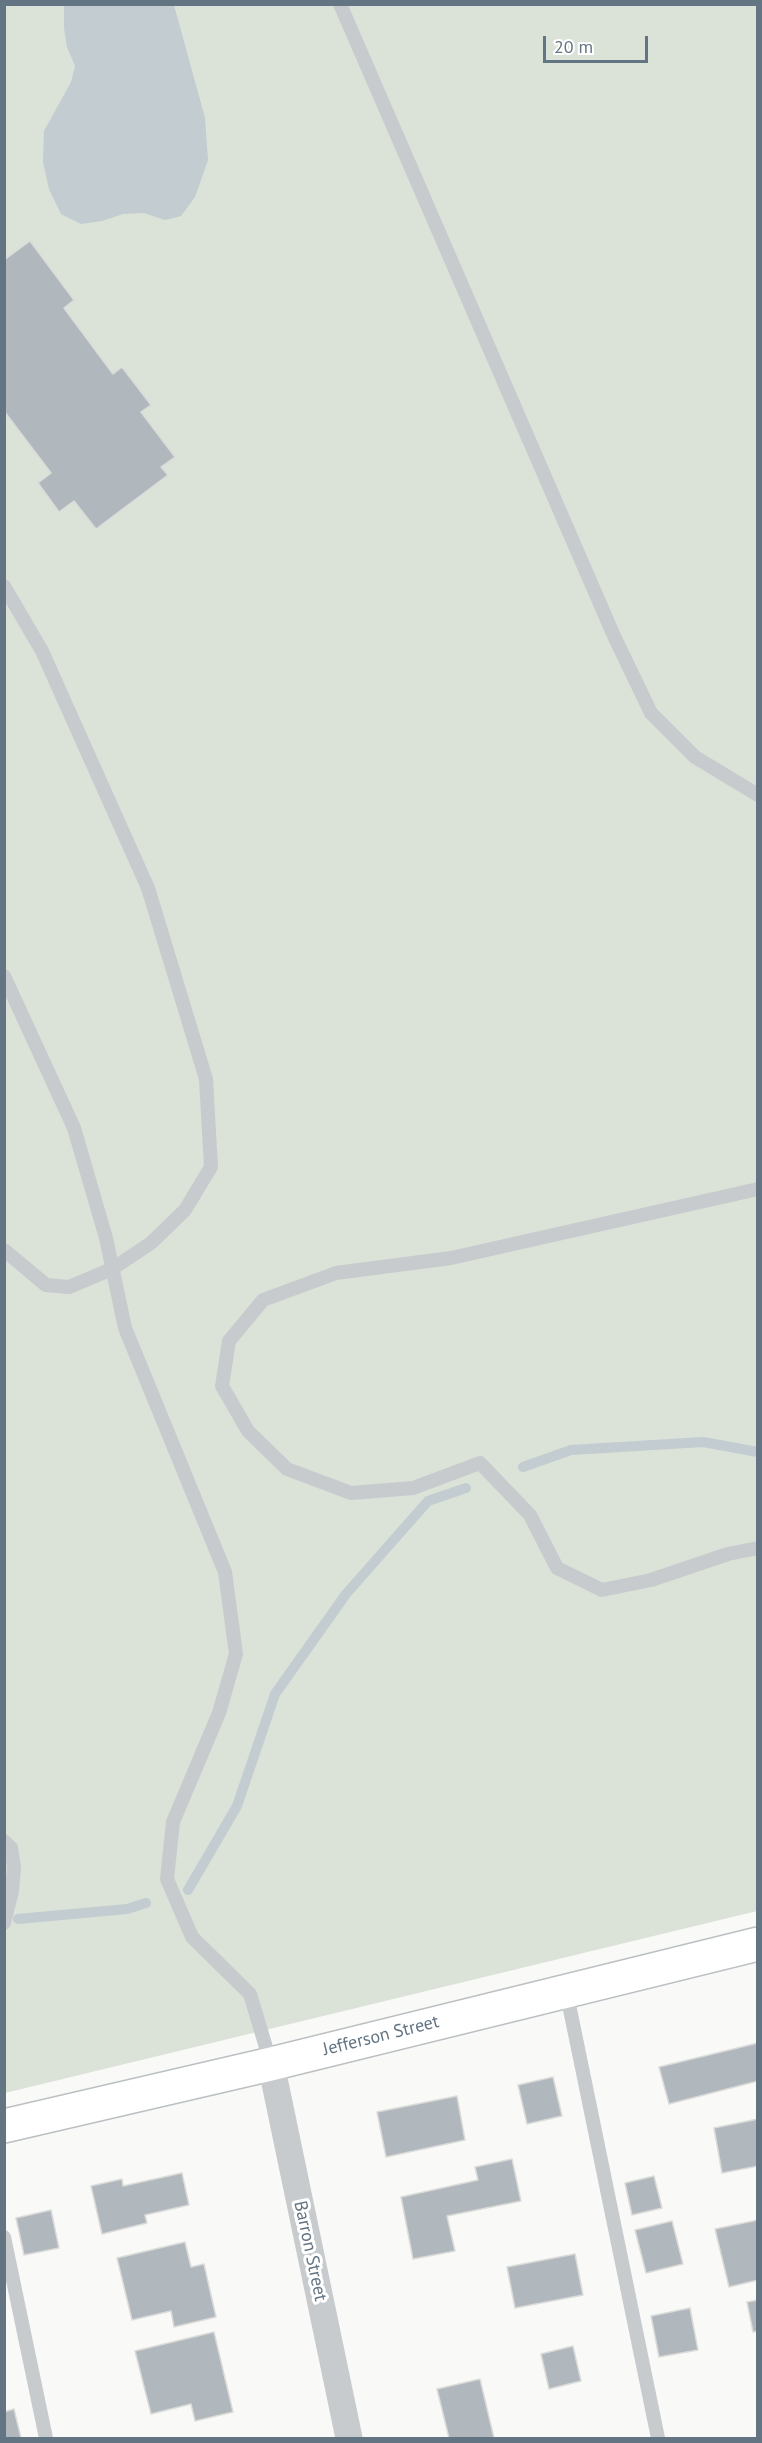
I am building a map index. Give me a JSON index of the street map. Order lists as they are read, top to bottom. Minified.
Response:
{"streets":{"street":["Jefferson Street","Barron Street"]},"crossings":[["Jefferson Street","Barron Street"]],"scale_bar":"20 m"}
